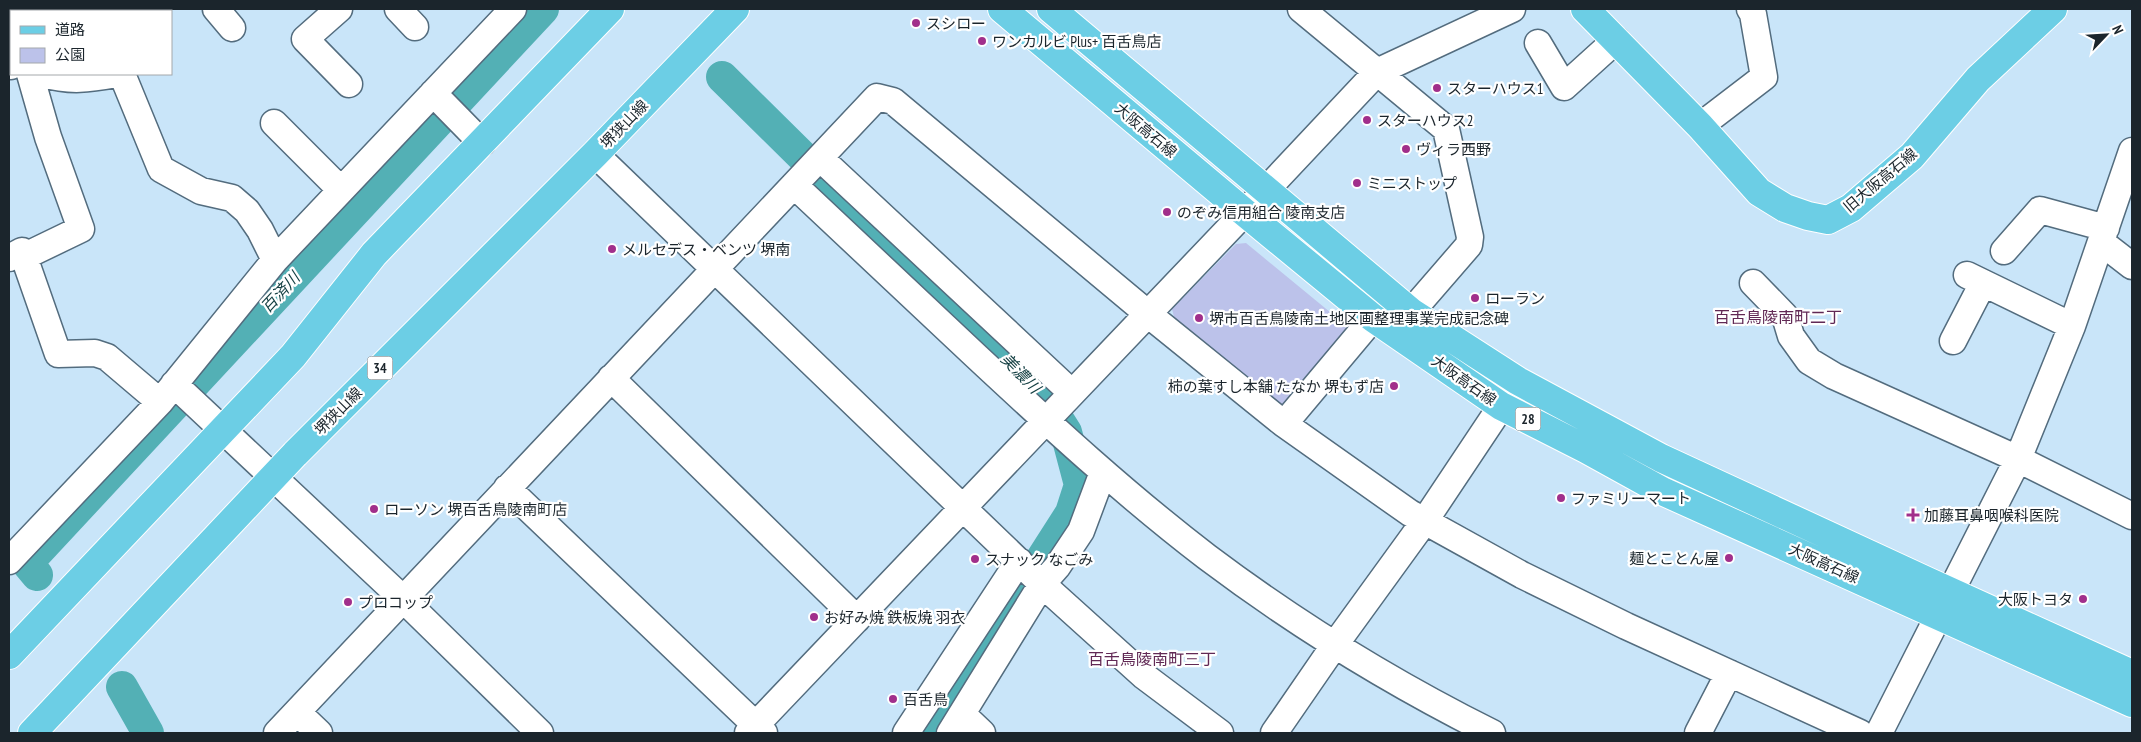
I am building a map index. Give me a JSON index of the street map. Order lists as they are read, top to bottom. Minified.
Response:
{"streets":{"main road":["堺狭山線","大阪高石線","旧大阪高石線","34","28"]},"districts":["百舌鳥陵南町二丁","百舌鳥陵南町三丁"],"water":["百済川","美濃川"],"places":{"other":["スシロー","ワンカルビ Plus+ 百舌鳥店","スターハウス1","スターハウス2","ヴィラ西野","ミニストップ","のぞみ信用組合 陵南支店","メルセデス・ベンツ 堺南","ローラン","堺市百舌鳥陵南土地区画整理事業完成記念碑","柿の葉すし本舗 たなか 堺もず店","ファミリーマート","ローソン 堺百舌鳥陵南町店","麺とことん屋","スナック なごみ","大阪トヨタ","プロコップ","お好み焼 鉄板焼 羽衣","百舌鳥"],"health":["加藤耳鼻咽喉科医院"]},"legend":["道路","公園"],"north":"top right"}
